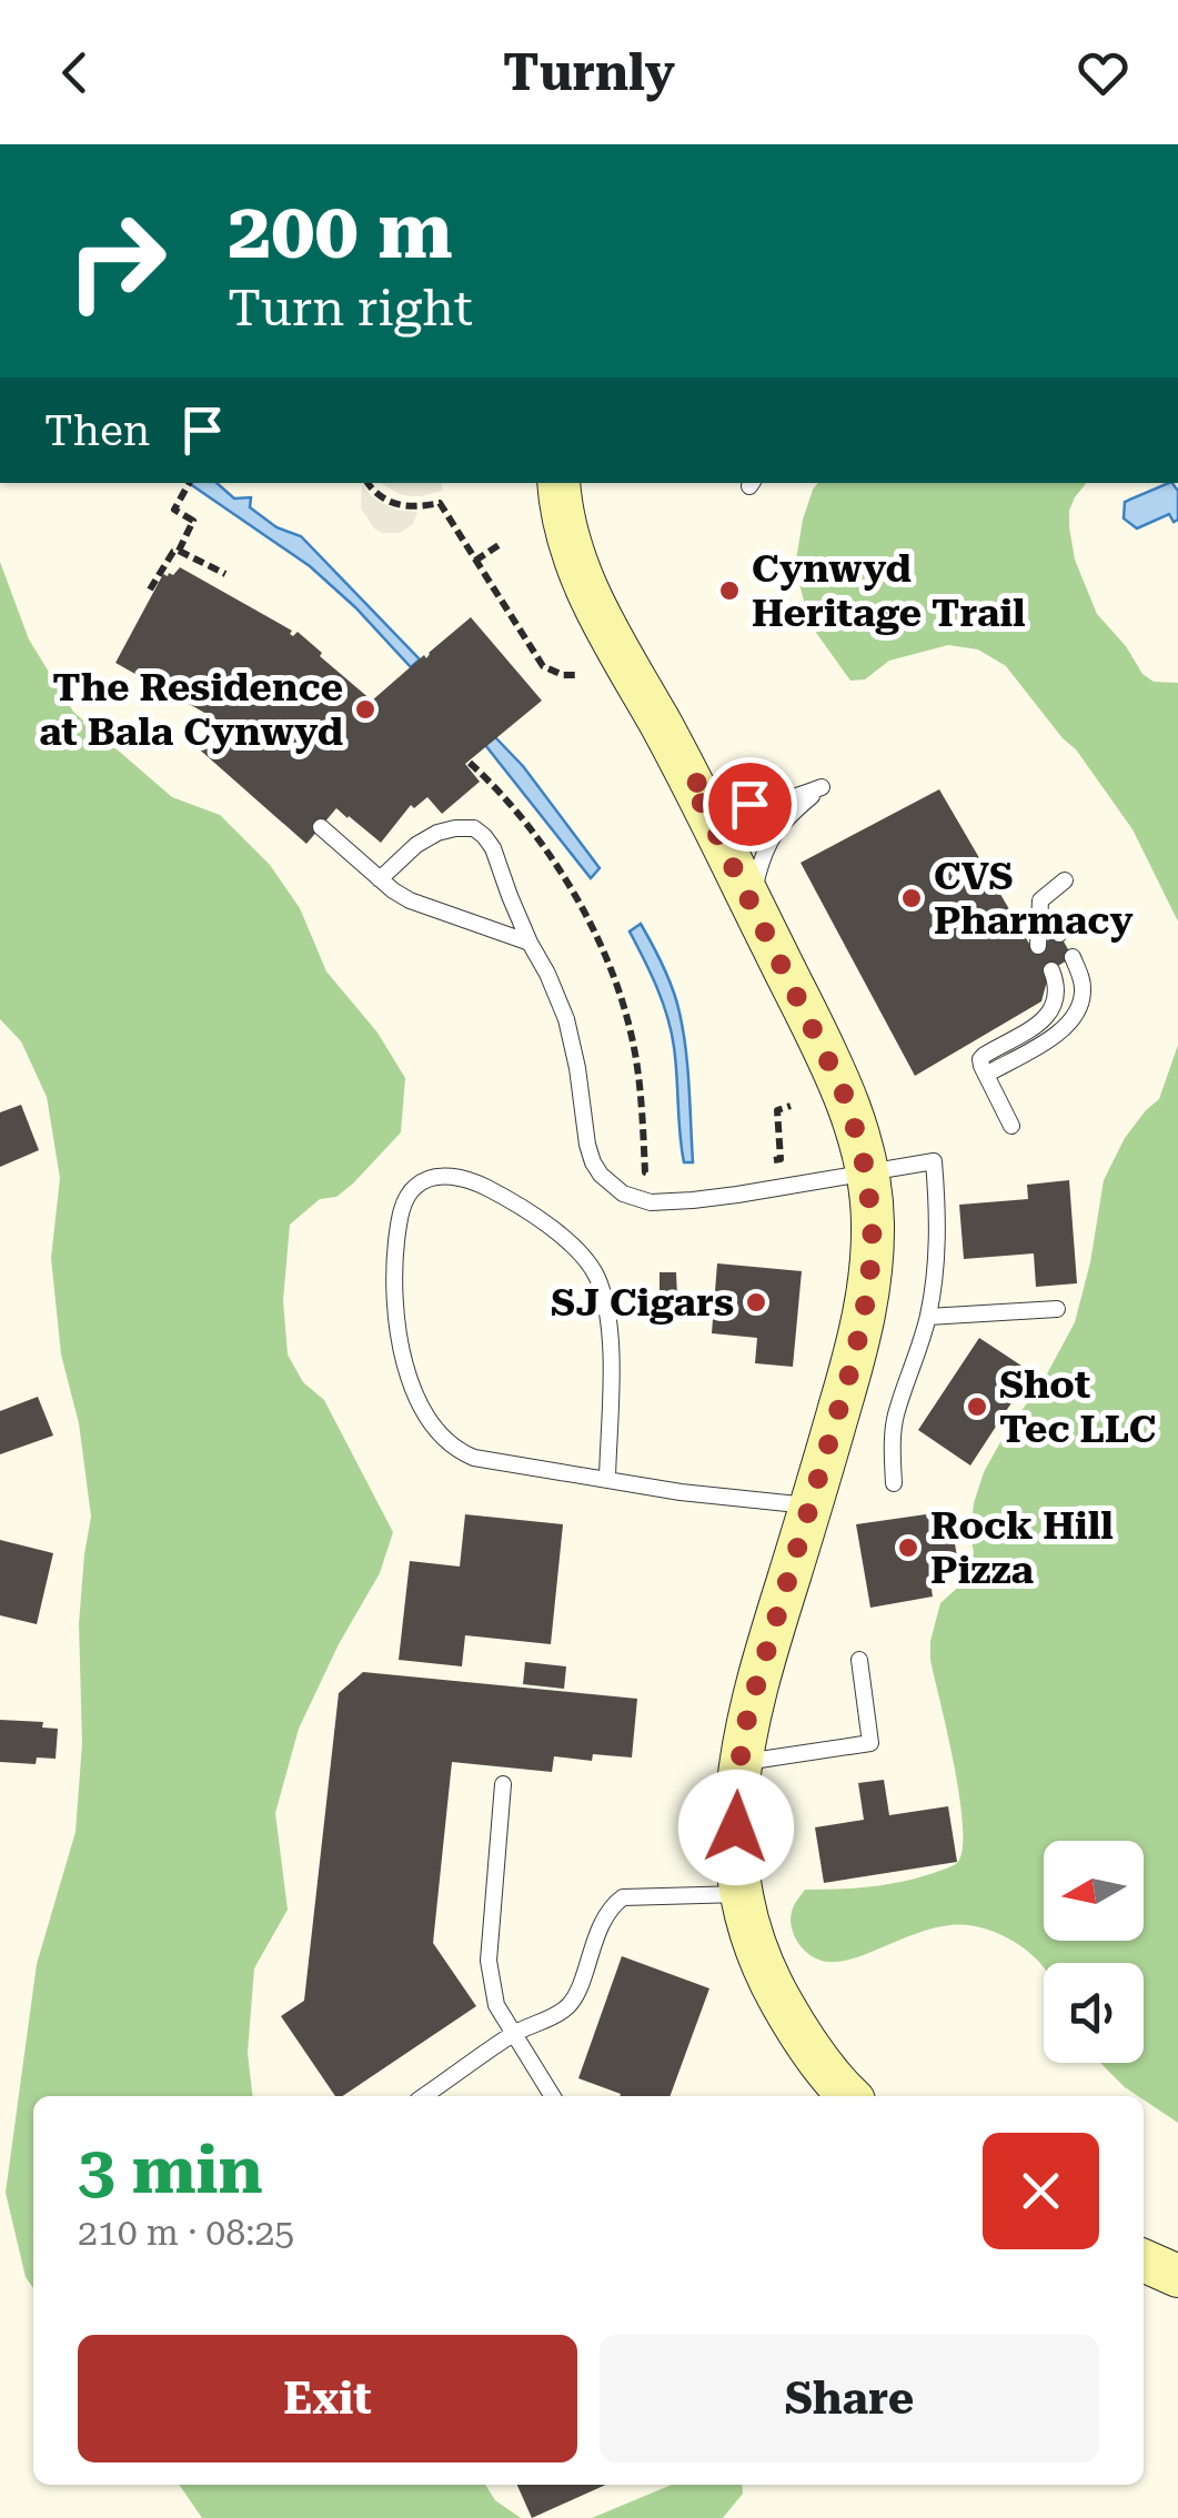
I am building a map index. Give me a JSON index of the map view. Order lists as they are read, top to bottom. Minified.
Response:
{"places":["Cynwyd Heritage Trail","The Residence at Bala Cynwyd","CVS Pharmacy","SJ Cigars","Shot Tec LLC","Rock Hill Pizza"],"north":"left","page":{"header":"Turnly","turn":["200 m","Turn right"],"then":"Then","heading":["3 min","210 m · 08:25"],"buttons":["Exit","Share"]}}
